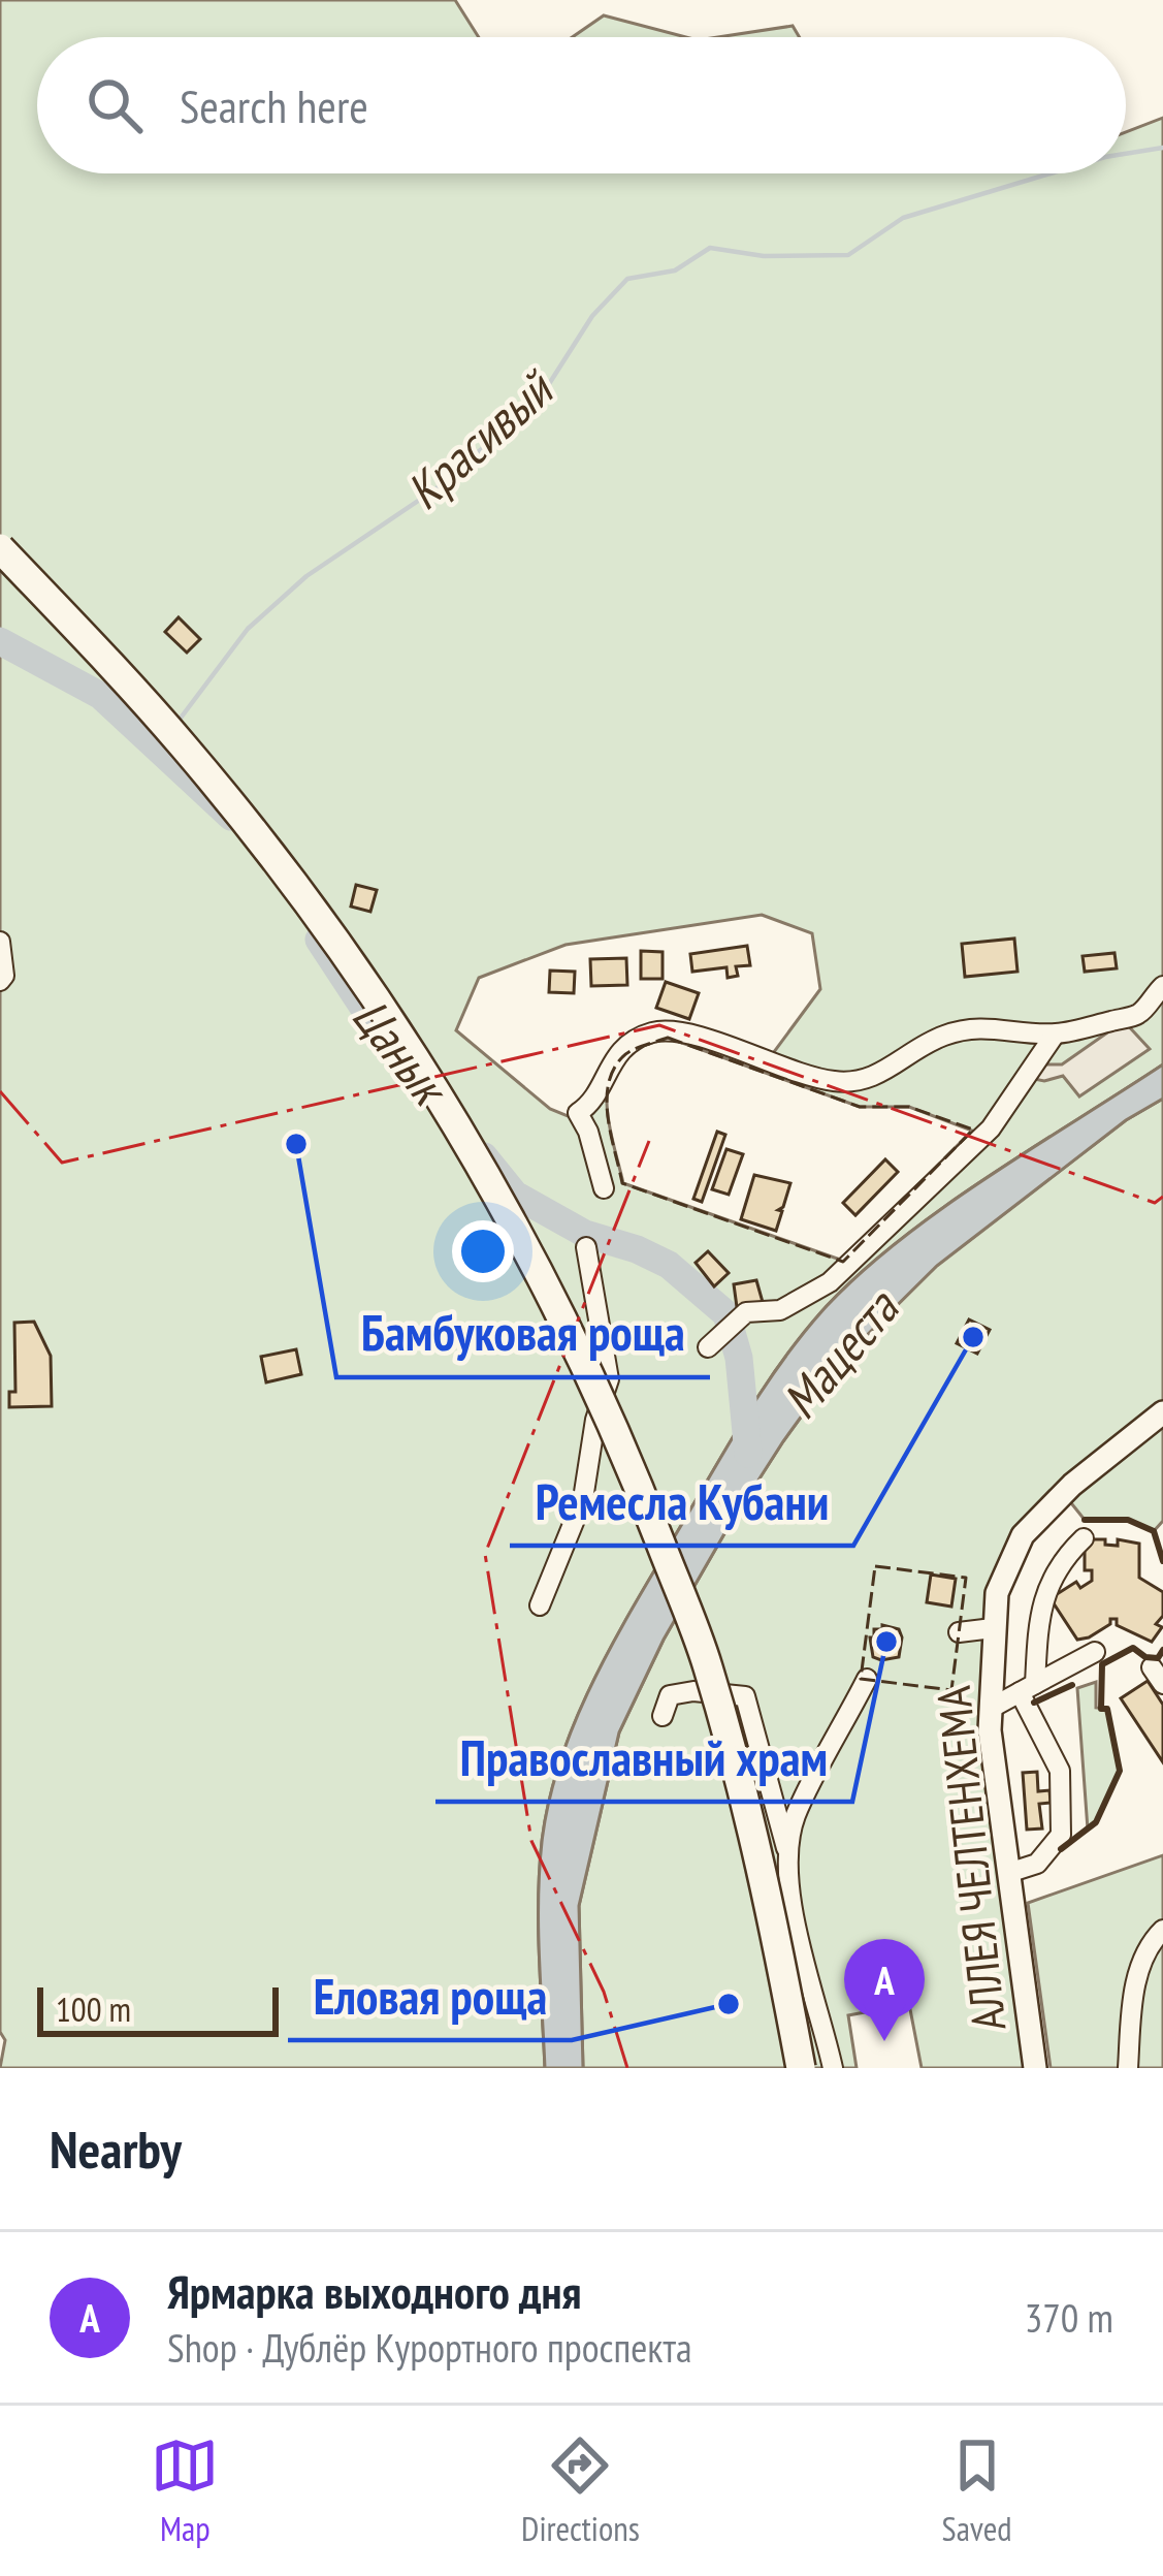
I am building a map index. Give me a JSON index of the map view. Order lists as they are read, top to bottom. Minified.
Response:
{"streets":{"main road":["АЛЛЕЯ ЧЕЛТЕНХЕМА"]},"water":["Красивый","Цанык","Мацеста"],"places":["Бамбуковая роща","Ремесла Кубани","Православный храм","Еловая роща"],"scale_bar":"100 m","page":{"search":"Search here","pins":"A","scale":"100 m","heading":"Nearby","list":[{"mark":"A","name":"Ярмарка выходного дня","note":"Shop · Дублёр Курортного проспекта","value":"370 m"}],"nav":["Map","Directions","Saved"]}}
